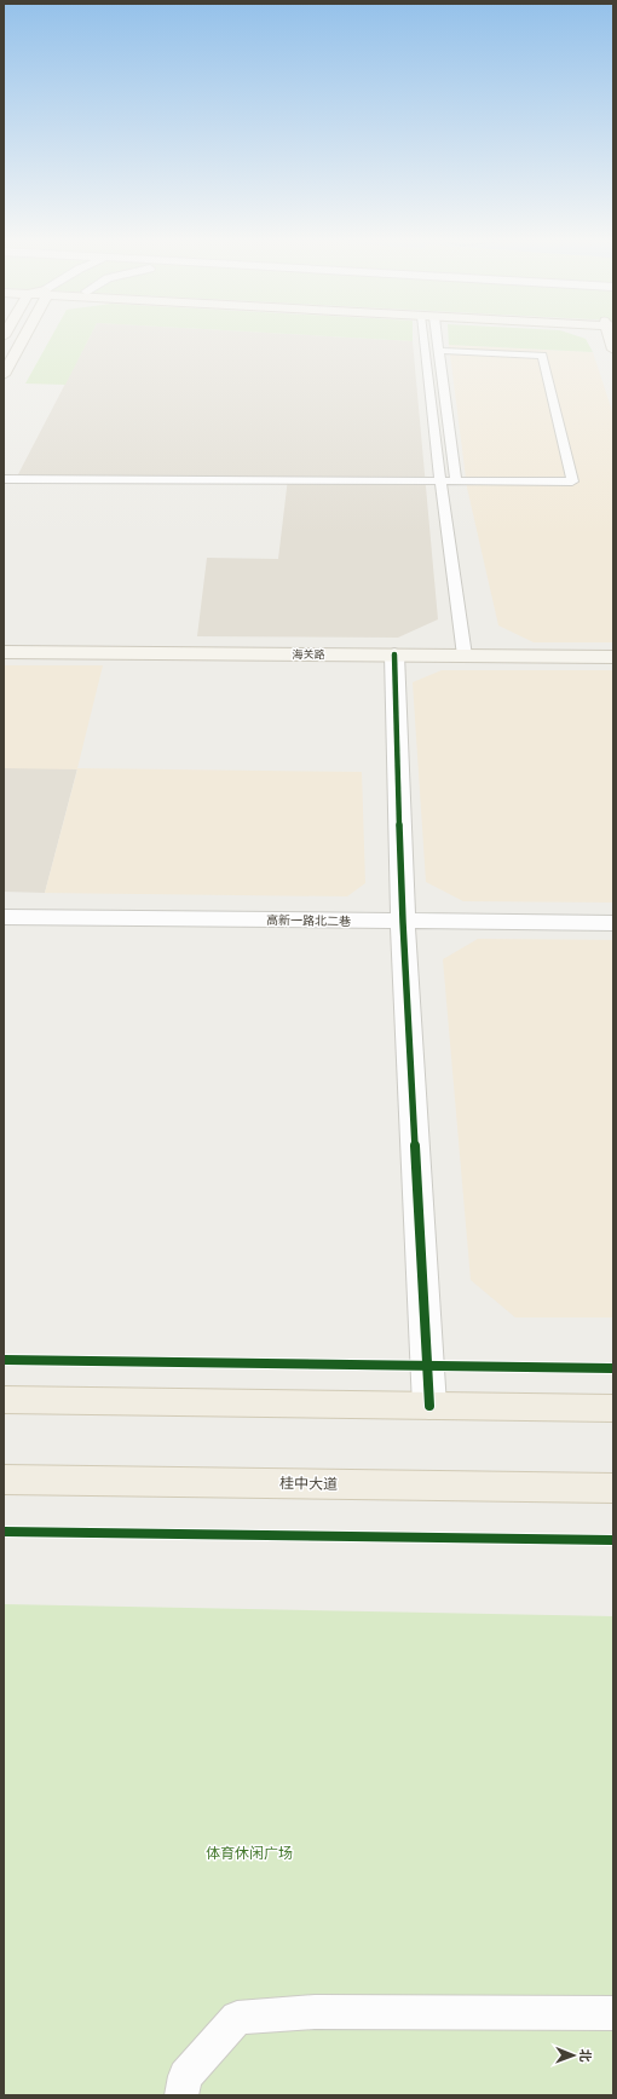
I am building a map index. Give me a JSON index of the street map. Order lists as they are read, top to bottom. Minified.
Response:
{"streets":{"main road":["海关路","桂中大道"],"street":["高新一路北二巷"]},"parks":["体育休闲广场"],"north":"right"}
